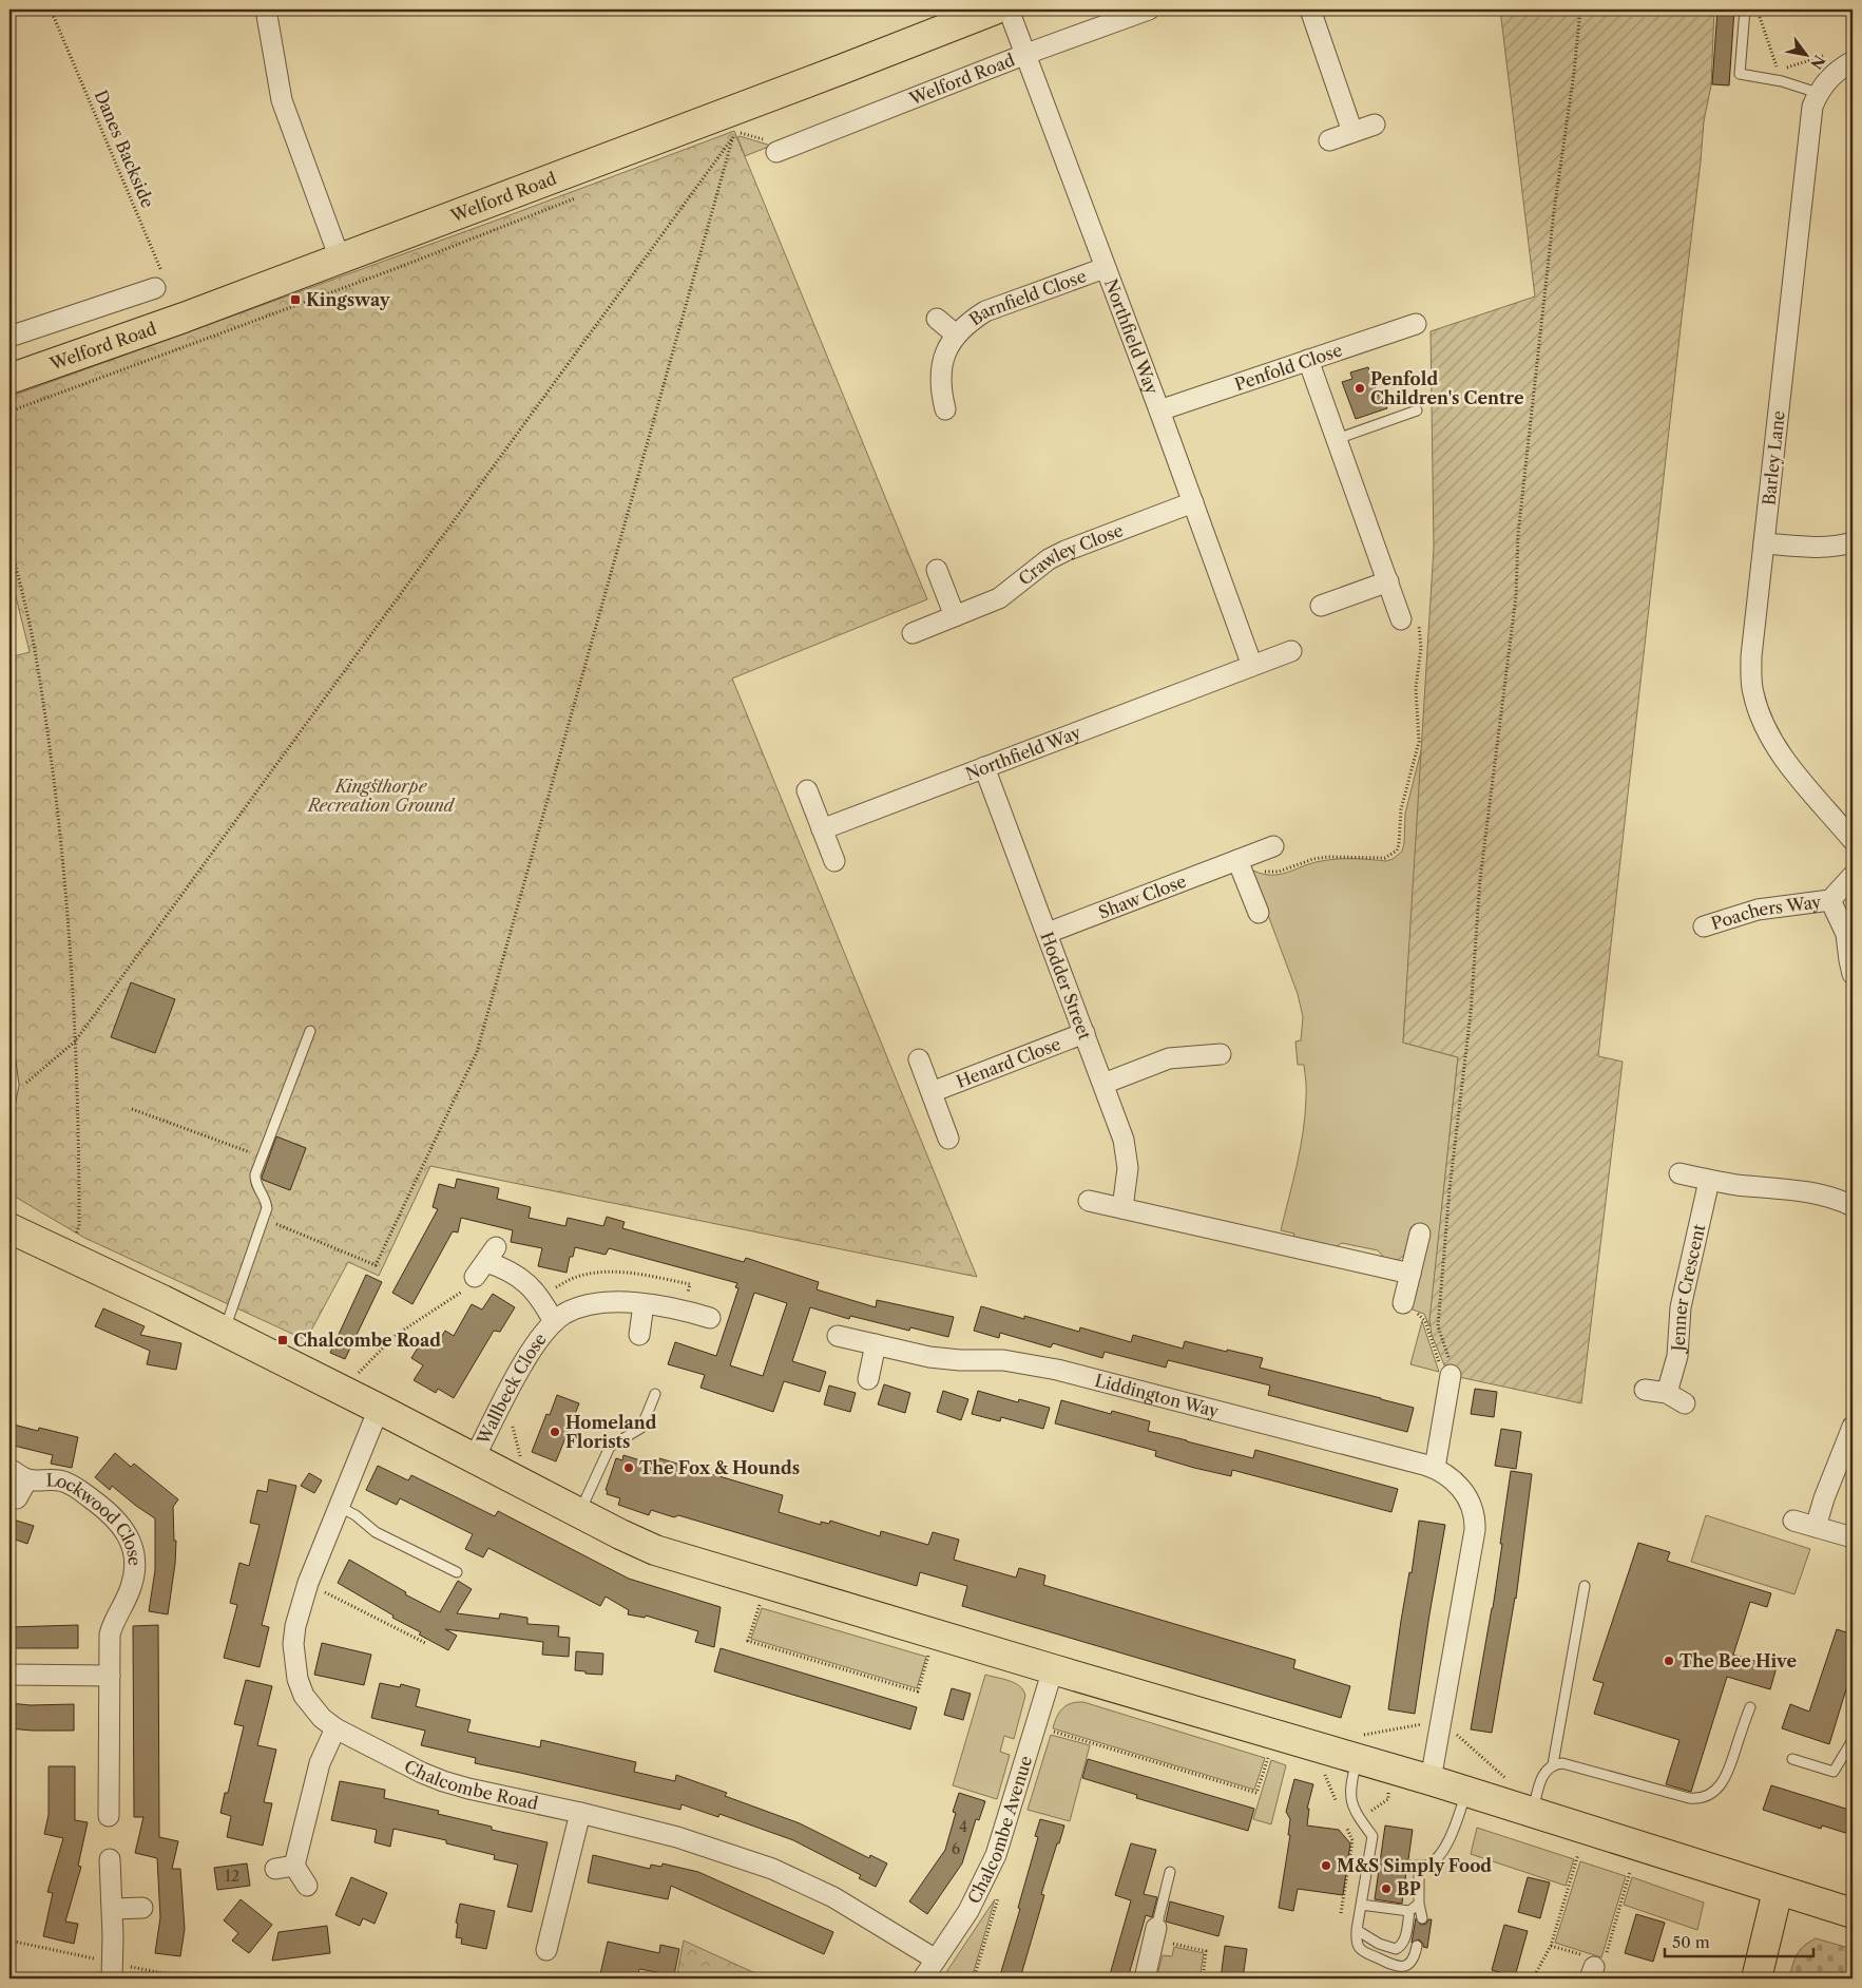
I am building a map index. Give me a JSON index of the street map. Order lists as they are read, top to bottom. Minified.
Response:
{"streets":{"main road":["Welford Road"],"street":["Barnfield Close","Northfield Way","Penfold Close","Barley Lane","Crawley Close","Shaw Close","Poachers Way","Hodder Street","Henard Close","Jenner Crescent","Wallbeck Close","Liddington Way","Lockwood Close","Chalcombe Road","Chalcombe Avenue"],"path":["Danes Backside"]},"crossings":[["Welford Road","Northfield Way"],["Barnfield Close","Northfield Way"],["Northfield Way","Penfold Close"],["Northfield Way","Crawley Close"],["Northfield Way","Hodder Street"],["Shaw Close","Hodder Street"],["Hodder Street","Henard Close"],["Chalcombe Road","Chalcombe Avenue"]],"parks":["Kingsthorpe Recreation Ground"],"places":{"transit":["Kingsway","Chalcombe Road"],"other":["Penfold Children's Centre","Homeland Florists","The Fox & Hounds","The Bee Hive","M&S Simply Food","BP"]},"house_numbers":["4","6","12"],"scale_bar":"50 m","north":"bottom right"}
